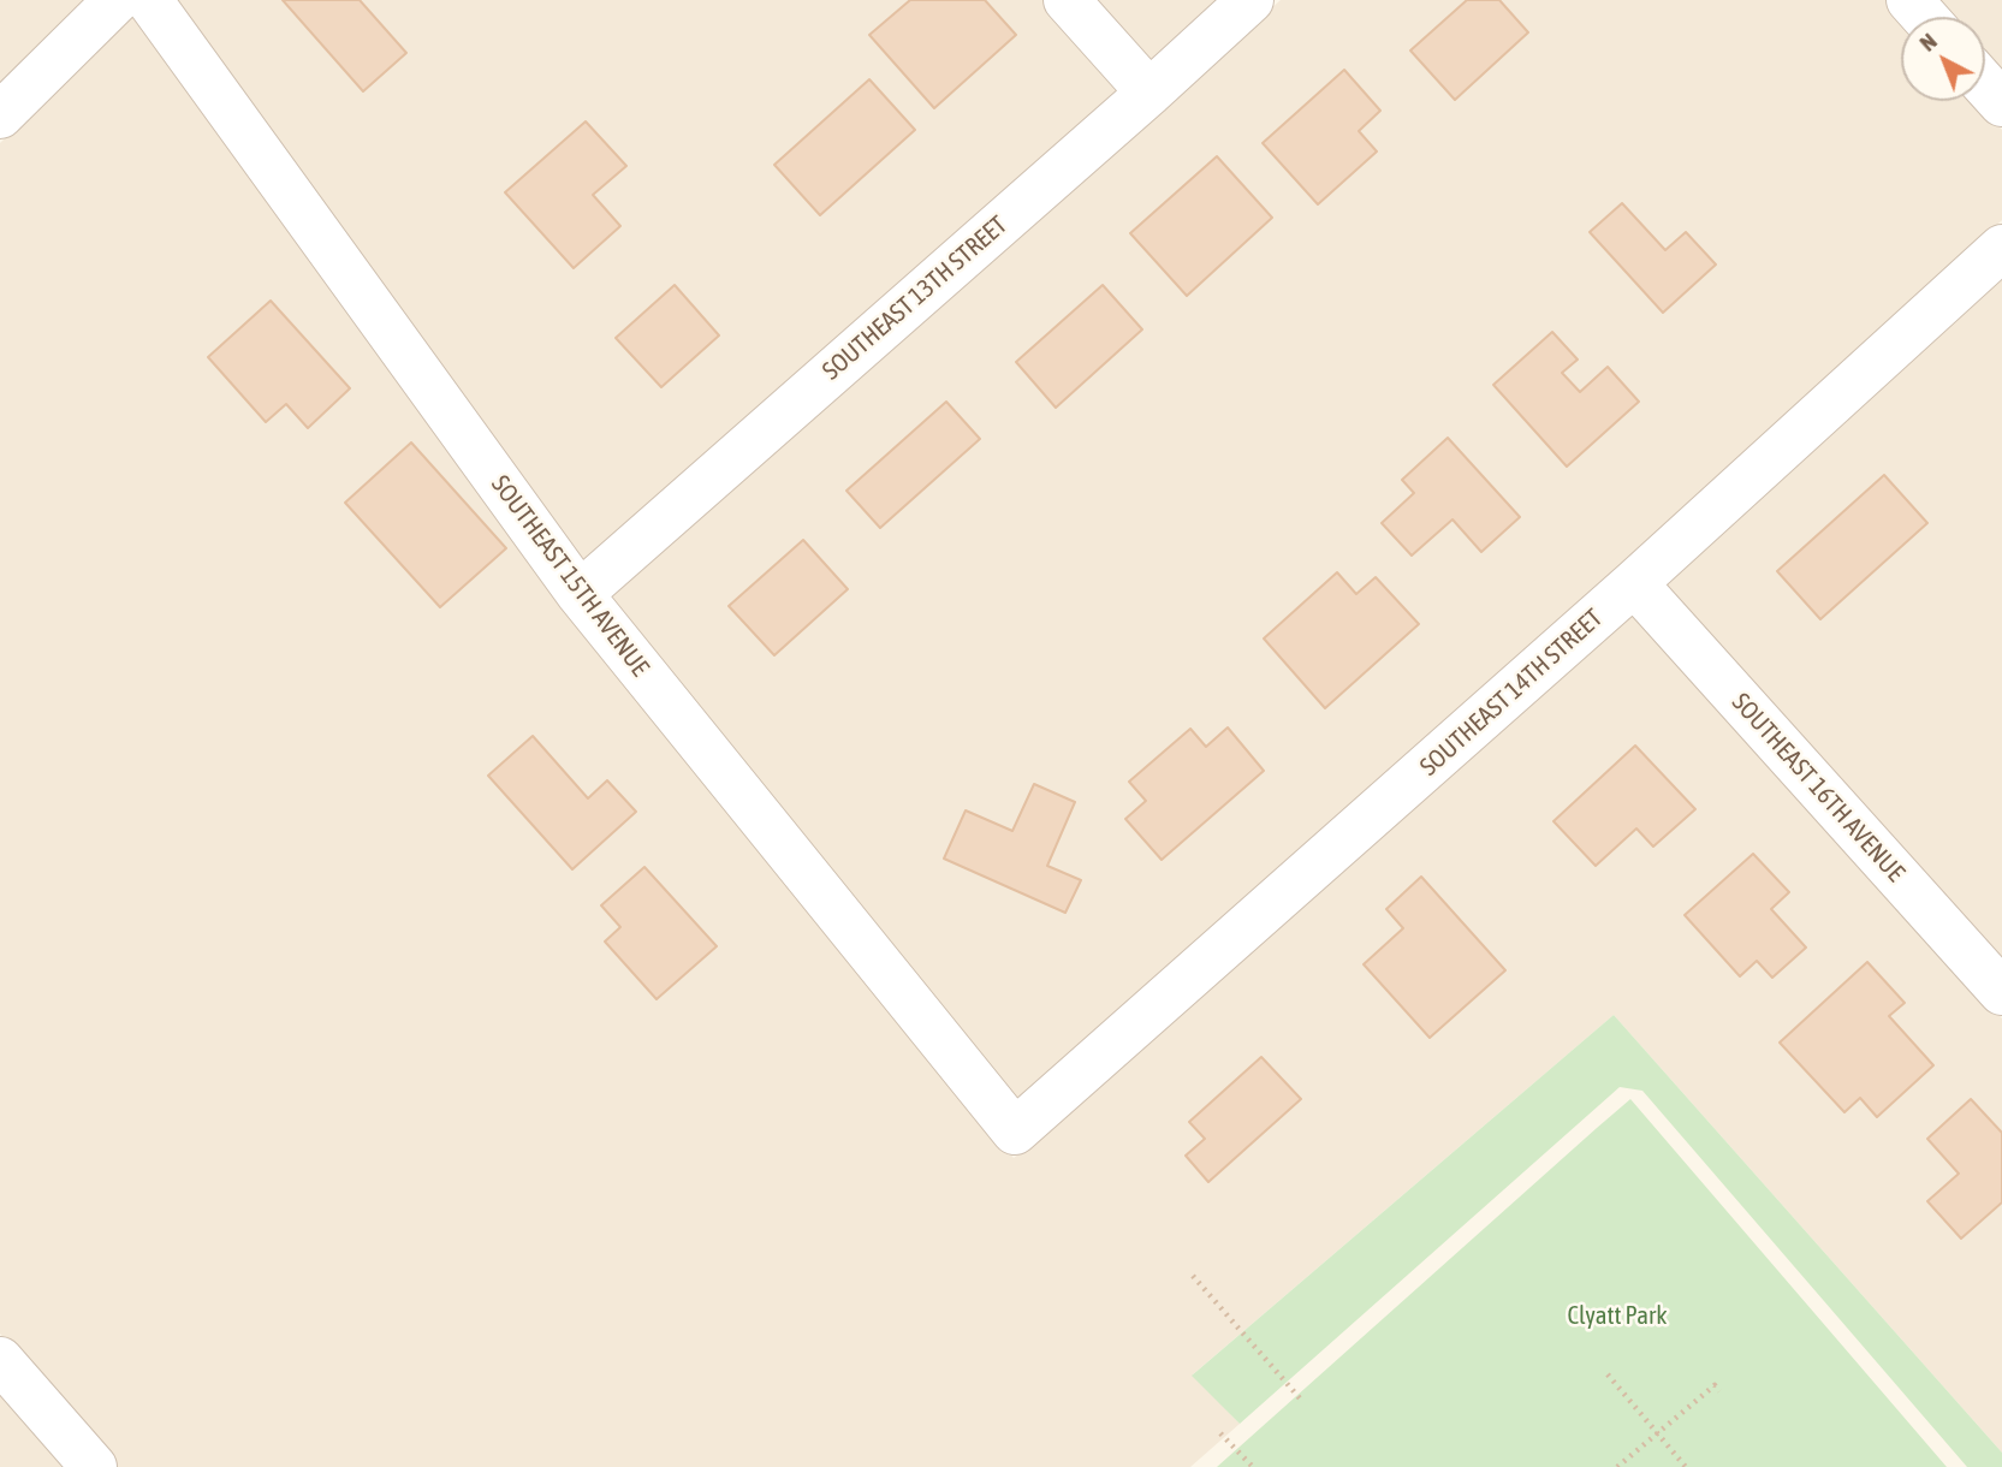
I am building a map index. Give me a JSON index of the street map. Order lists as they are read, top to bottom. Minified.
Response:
{"streets":{"street":["SOUTHEAST 13TH STREET","SOUTHEAST 15TH AVENUE","SOUTHEAST 14TH STREET","SOUTHEAST 16TH AVENUE"]},"crossings":[["SOUTHEAST 13TH STREET","SOUTHEAST 15TH AVENUE"],["SOUTHEAST 15TH AVENUE","SOUTHEAST 14TH STREET"],["SOUTHEAST 14TH STREET","SOUTHEAST 16TH AVENUE"]],"parks":["Clyatt Park"],"north":"top left"}
